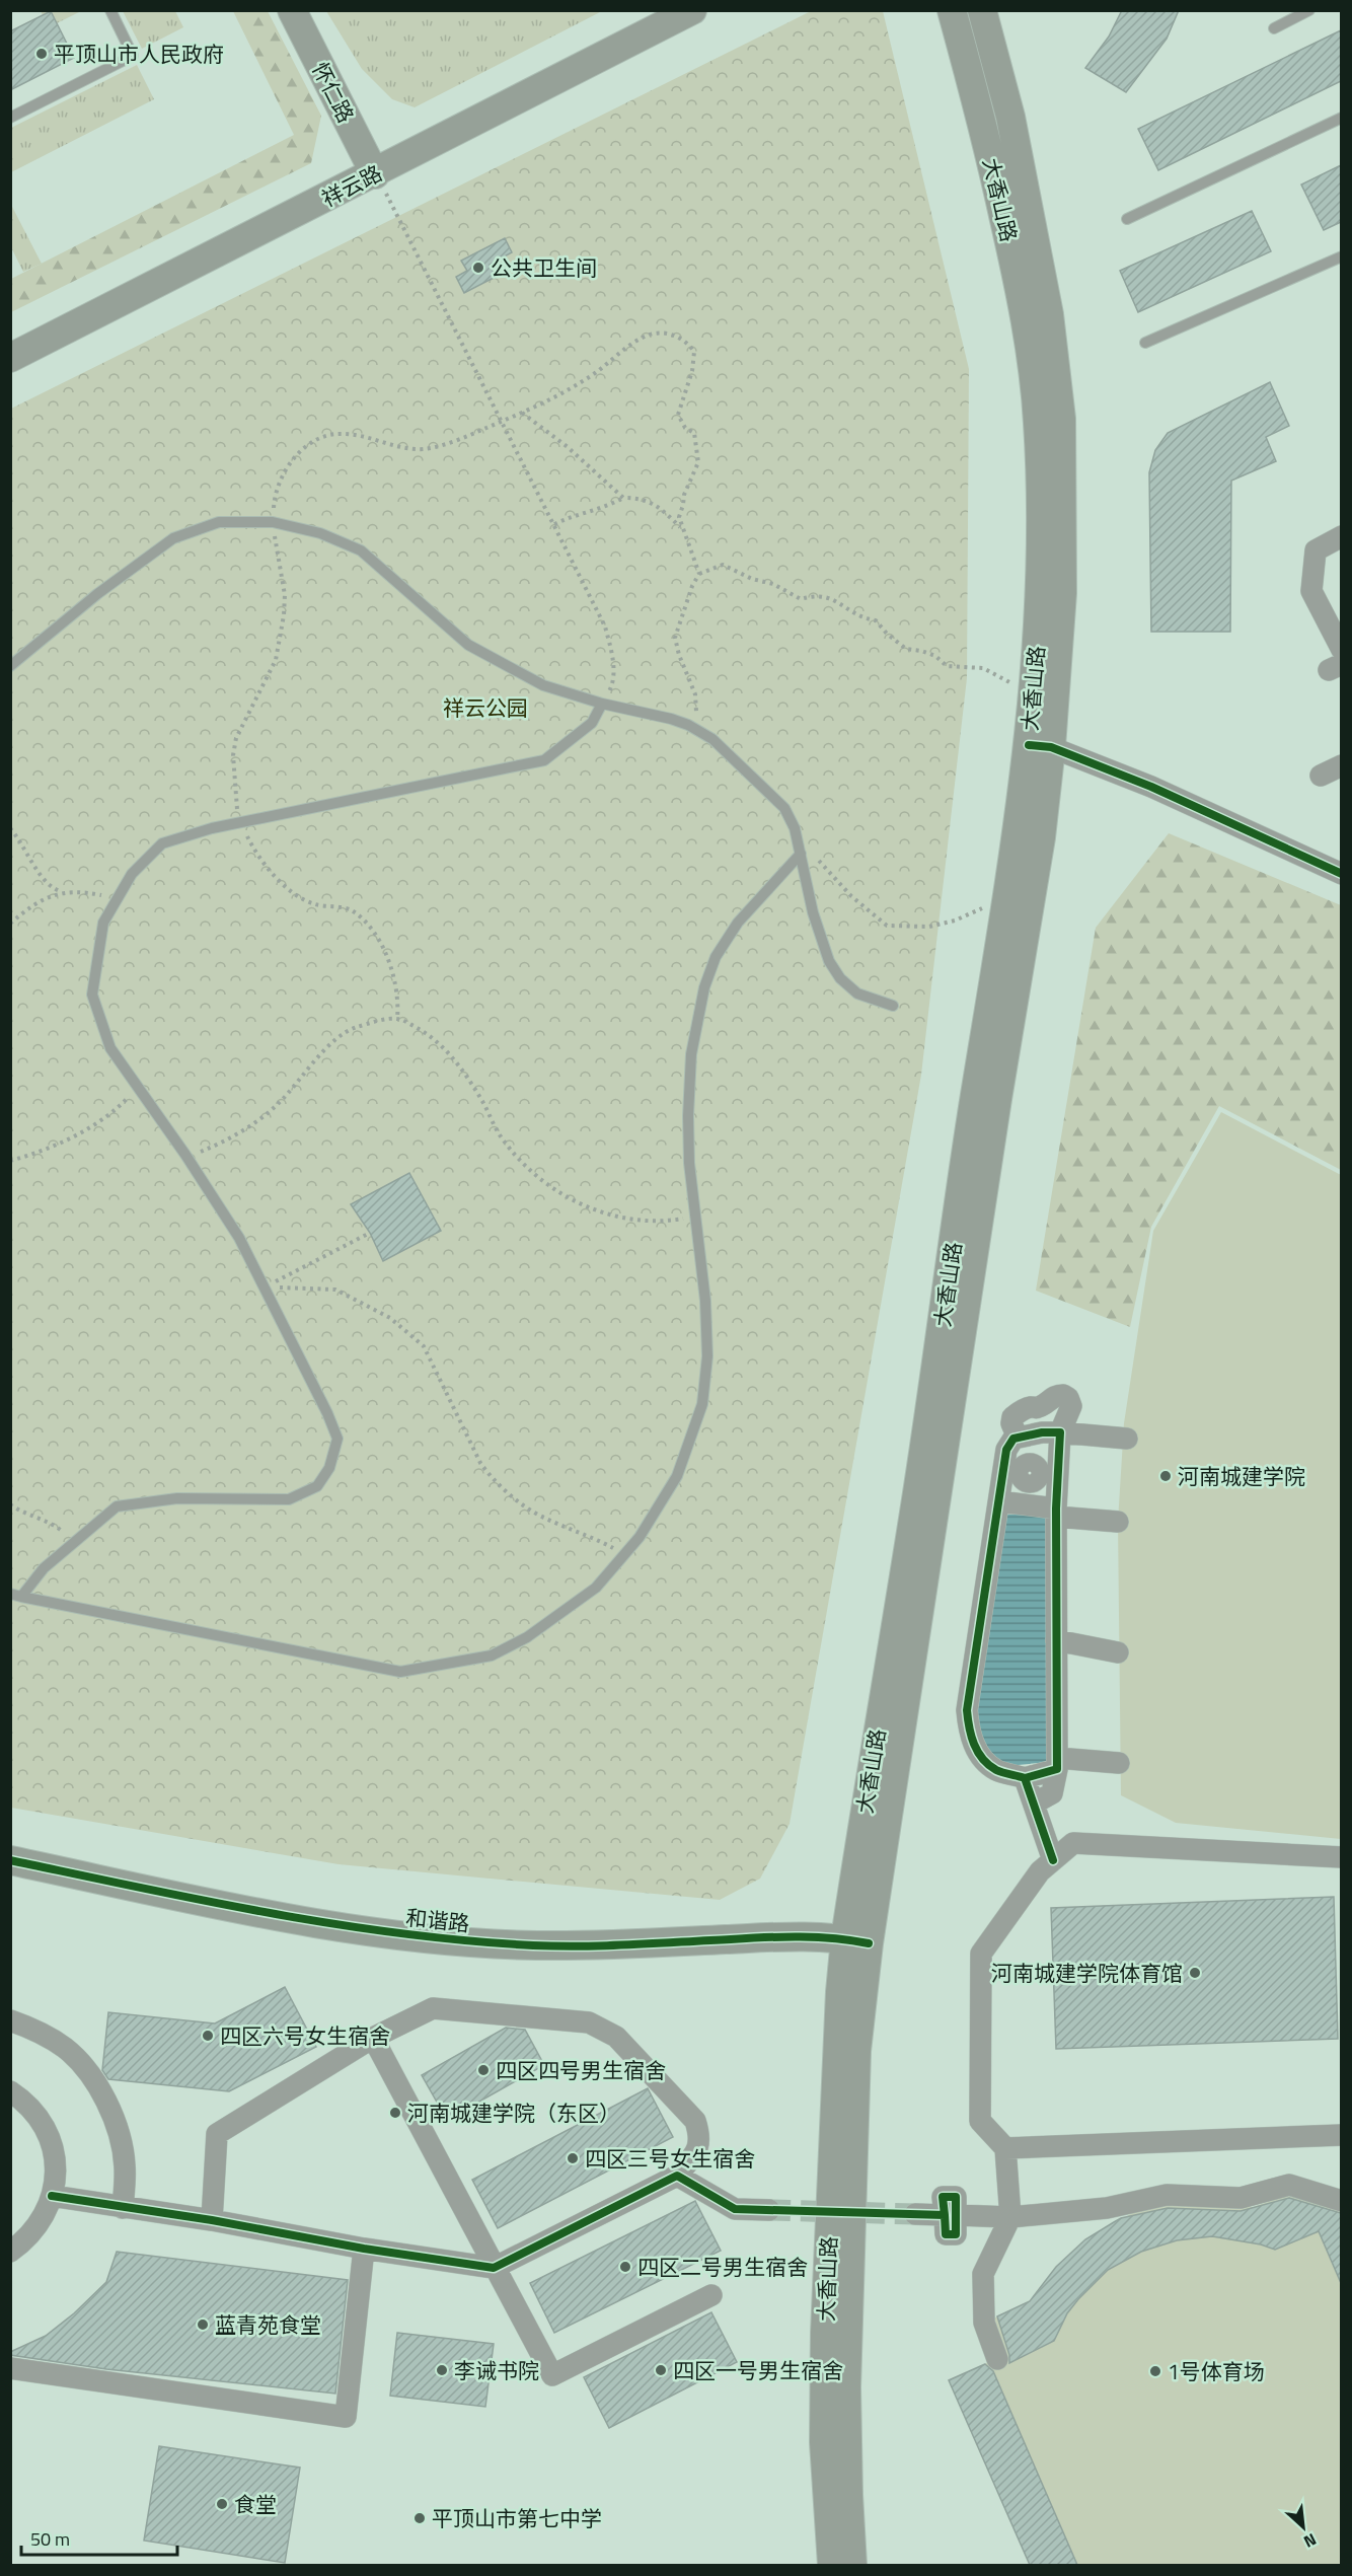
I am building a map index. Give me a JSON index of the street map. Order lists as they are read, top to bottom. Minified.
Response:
{"streets":{"main road":["怀仁路","祥云路","大香山路","和谐路"]},"crossings":[["怀仁路","祥云路"],["大香山路","和谐路"]],"parks":["祥云公园"],"places":["平顶山市人民政府","公共卫生间","河南城建学院","河南城建学院体育馆","四区六号女生宿舍","四区四号男生宿舍","河南城建学院（东区）","四区三号女生宿舍","四区二号男生宿舍","蓝青苑食堂","李诫书院","四区一号男生宿舍","1号体育场","食堂","平顶山市第七中学"],"scale_bar":"50 m","north":"bottom right"}
